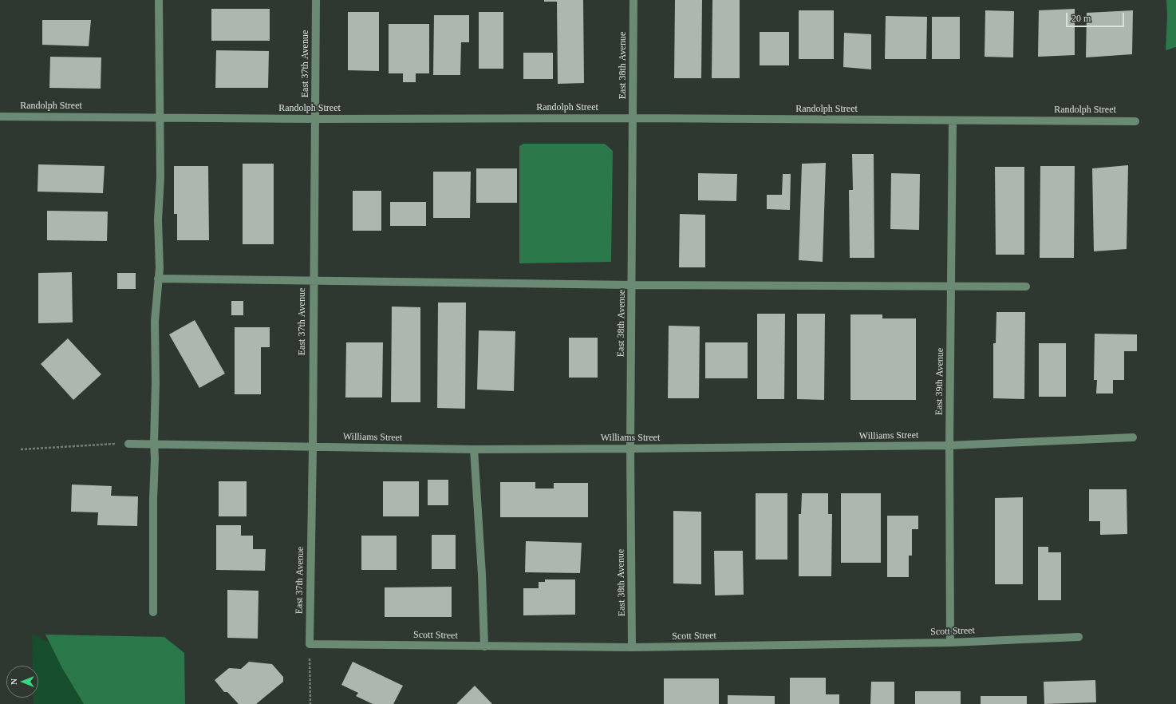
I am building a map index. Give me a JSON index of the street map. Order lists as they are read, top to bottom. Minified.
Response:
{"streets":{"street":["East 37th Avenue","East 38th Avenue","Randolph Street","East 39th Avenue","Williams Street","Scott Street"]},"crossings":[["East 37th Avenue","Randolph Street"],["East 37th Avenue","Williams Street"],["East 37th Avenue","Scott Street"],["East 38th Avenue","Randolph Street"],["East 38th Avenue","Williams Street"],["East 38th Avenue","Scott Street"],["Randolph Street","East 39th Avenue"],["East 39th Avenue","Williams Street"],["East 39th Avenue","Scott Street"]],"scale_bar":"20 m","north":"left"}
